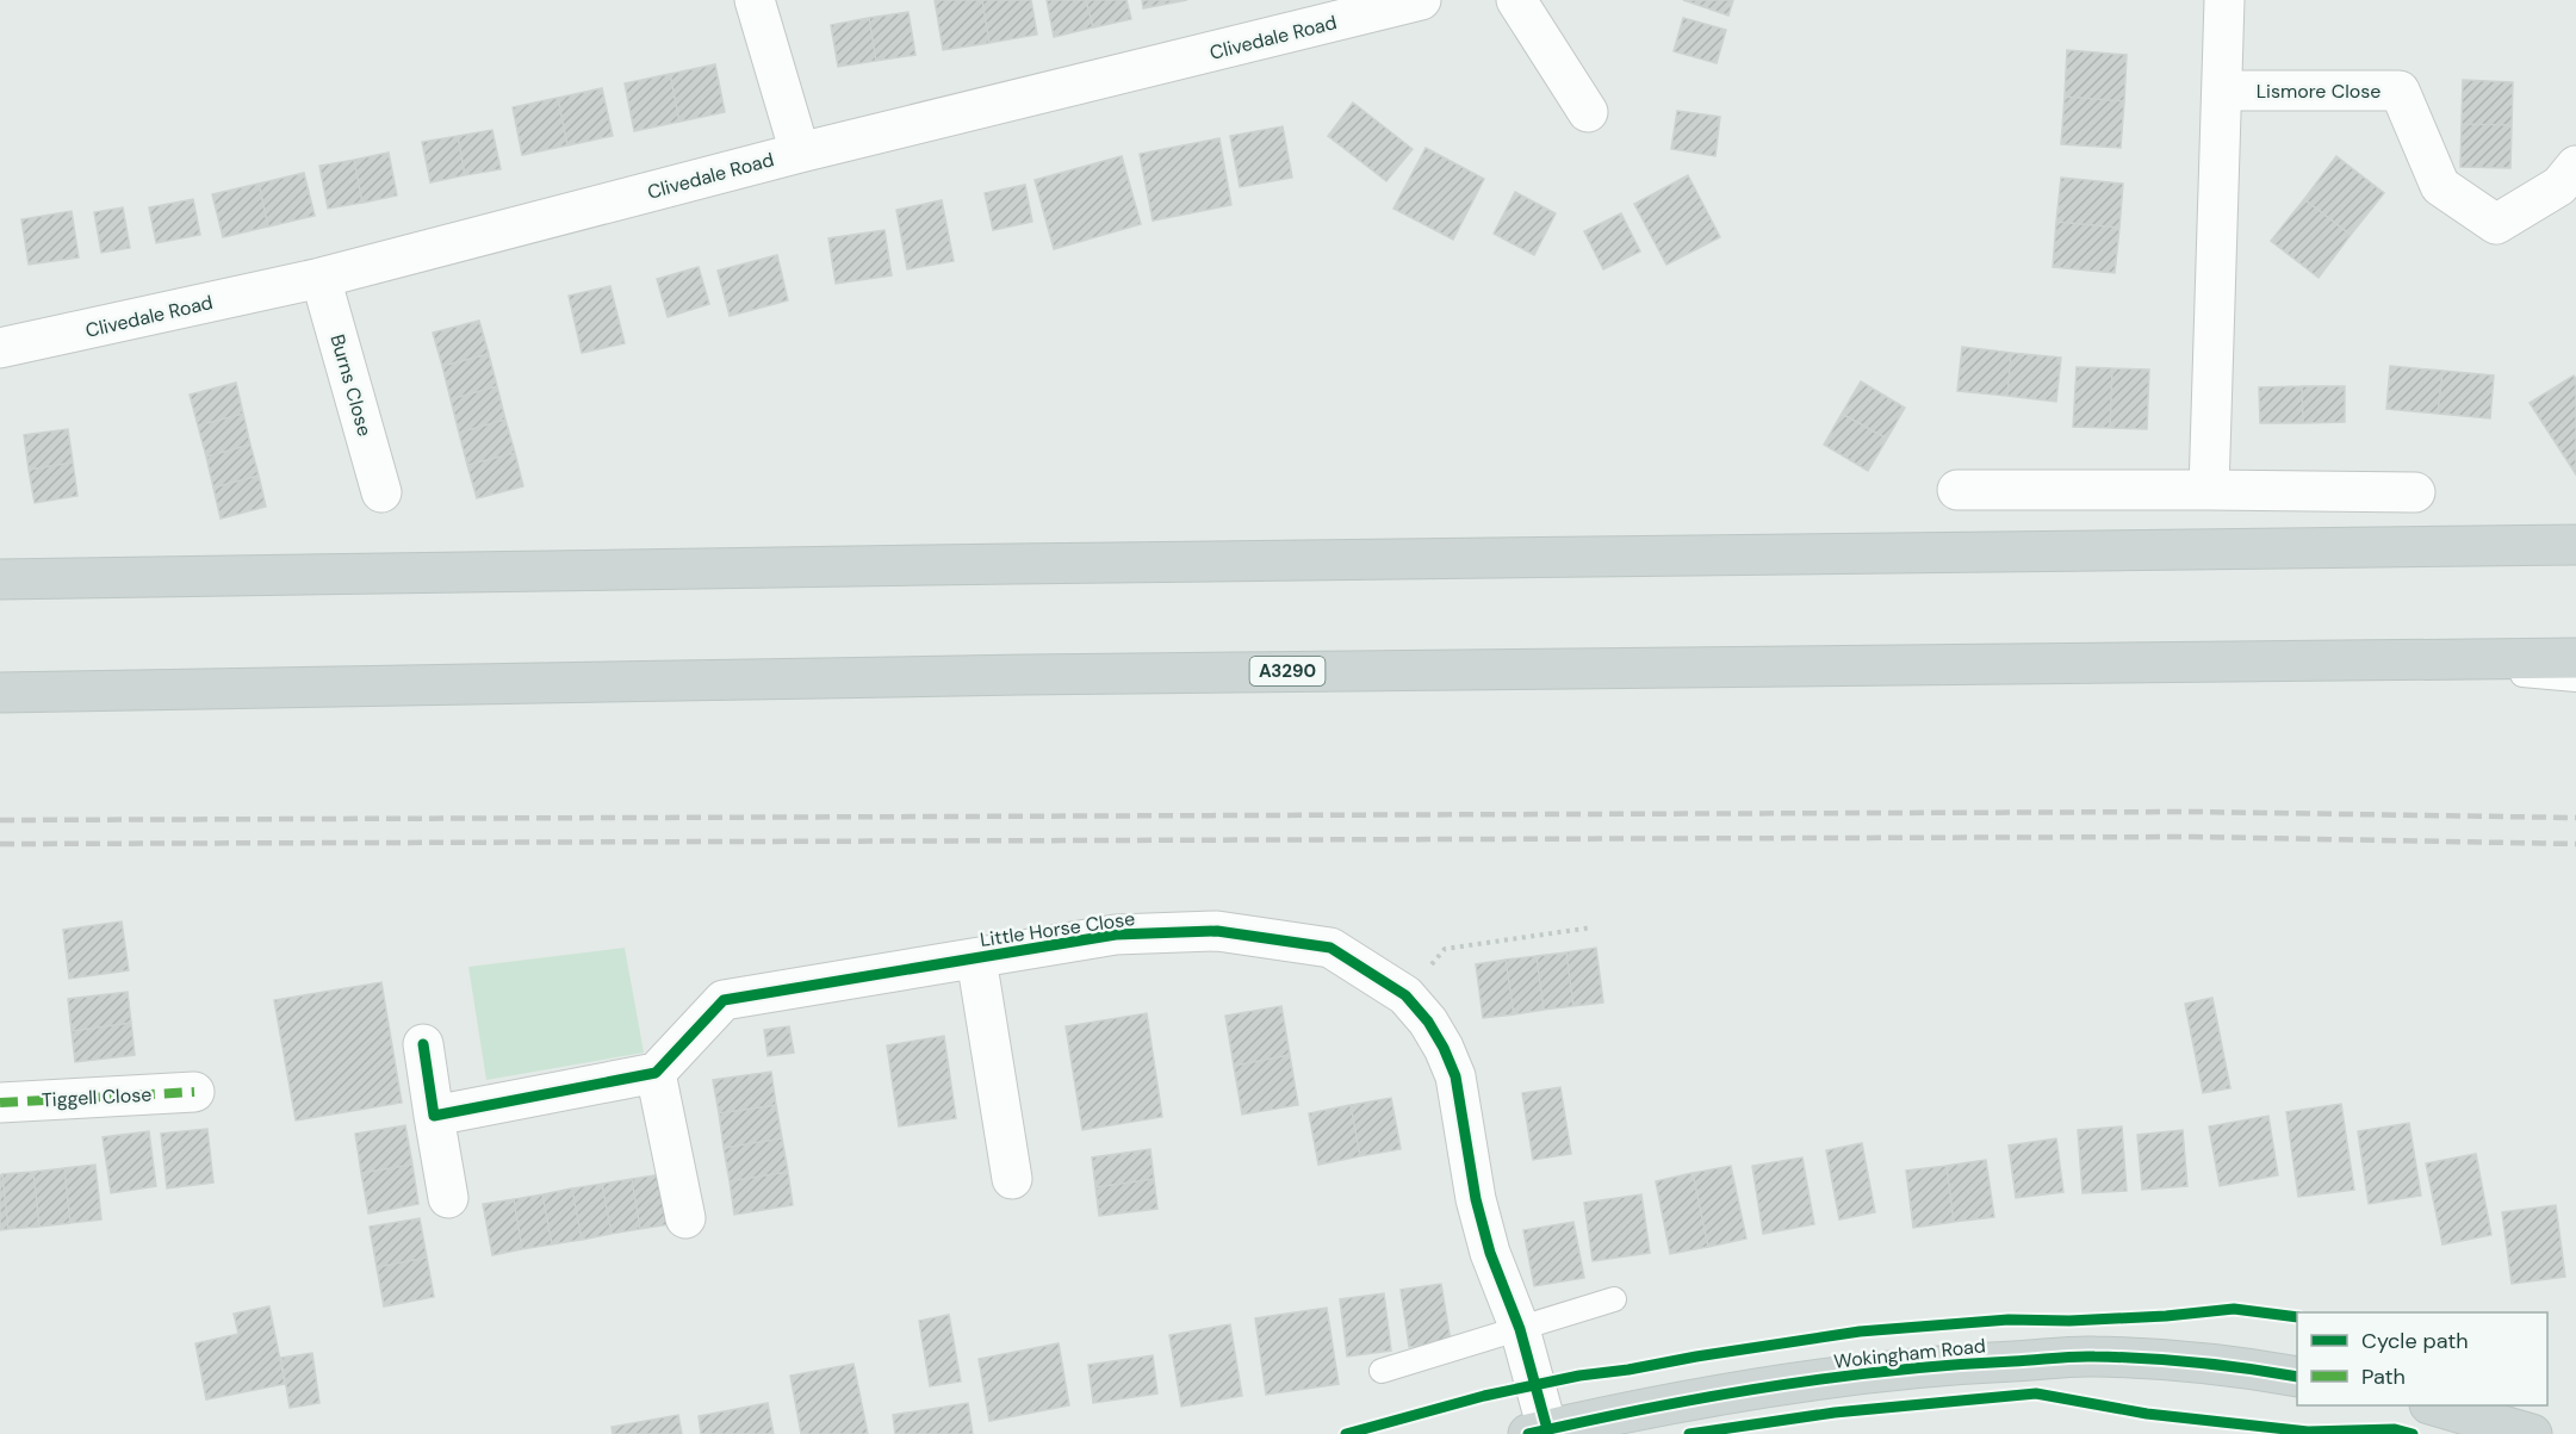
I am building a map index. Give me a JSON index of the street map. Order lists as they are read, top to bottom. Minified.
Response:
{"streets":{"main road":["A3290","Wokingham Road"],"street":["Clivedale Road","Lismore Close","Burns Close","Little Horse Close","Tiggell Close"]},"crossings":[["Clivedale Road","Burns Close"],["Little Horse Close","Wokingham Road"]],"legend":["Cycle path","Path"]}
